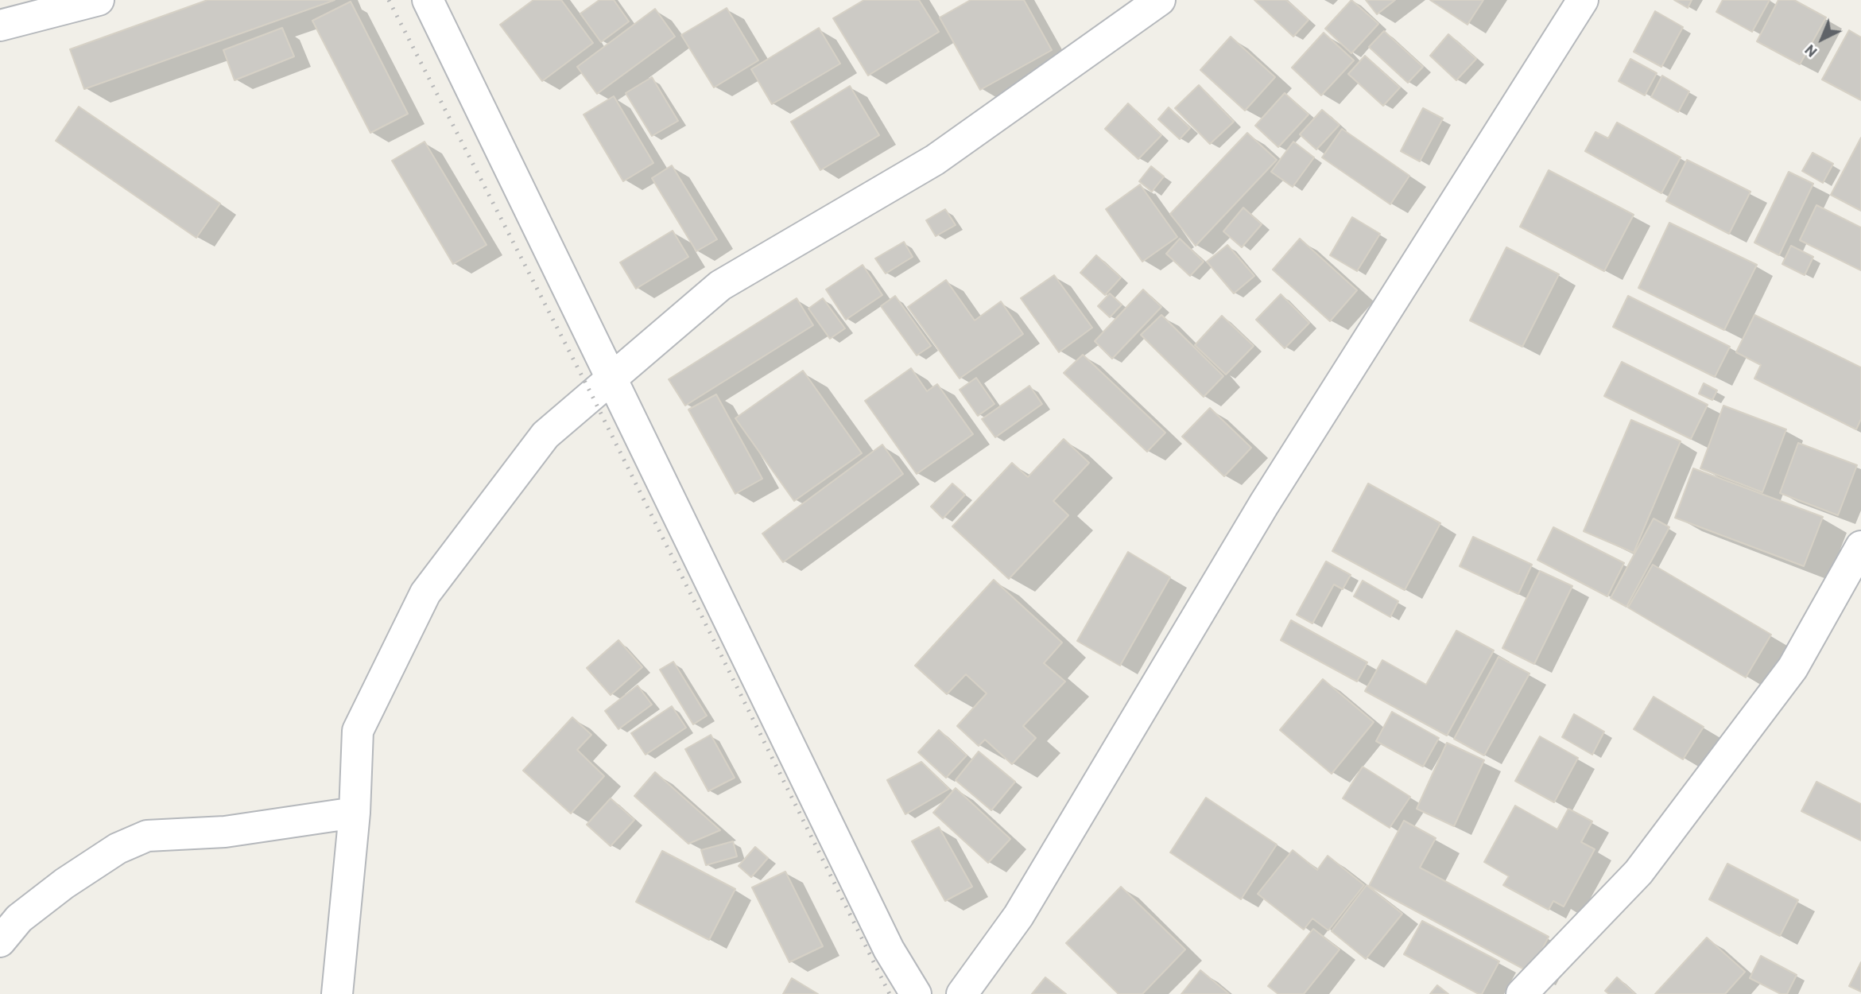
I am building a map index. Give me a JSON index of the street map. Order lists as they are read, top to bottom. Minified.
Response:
{"north":"bottom left"}
